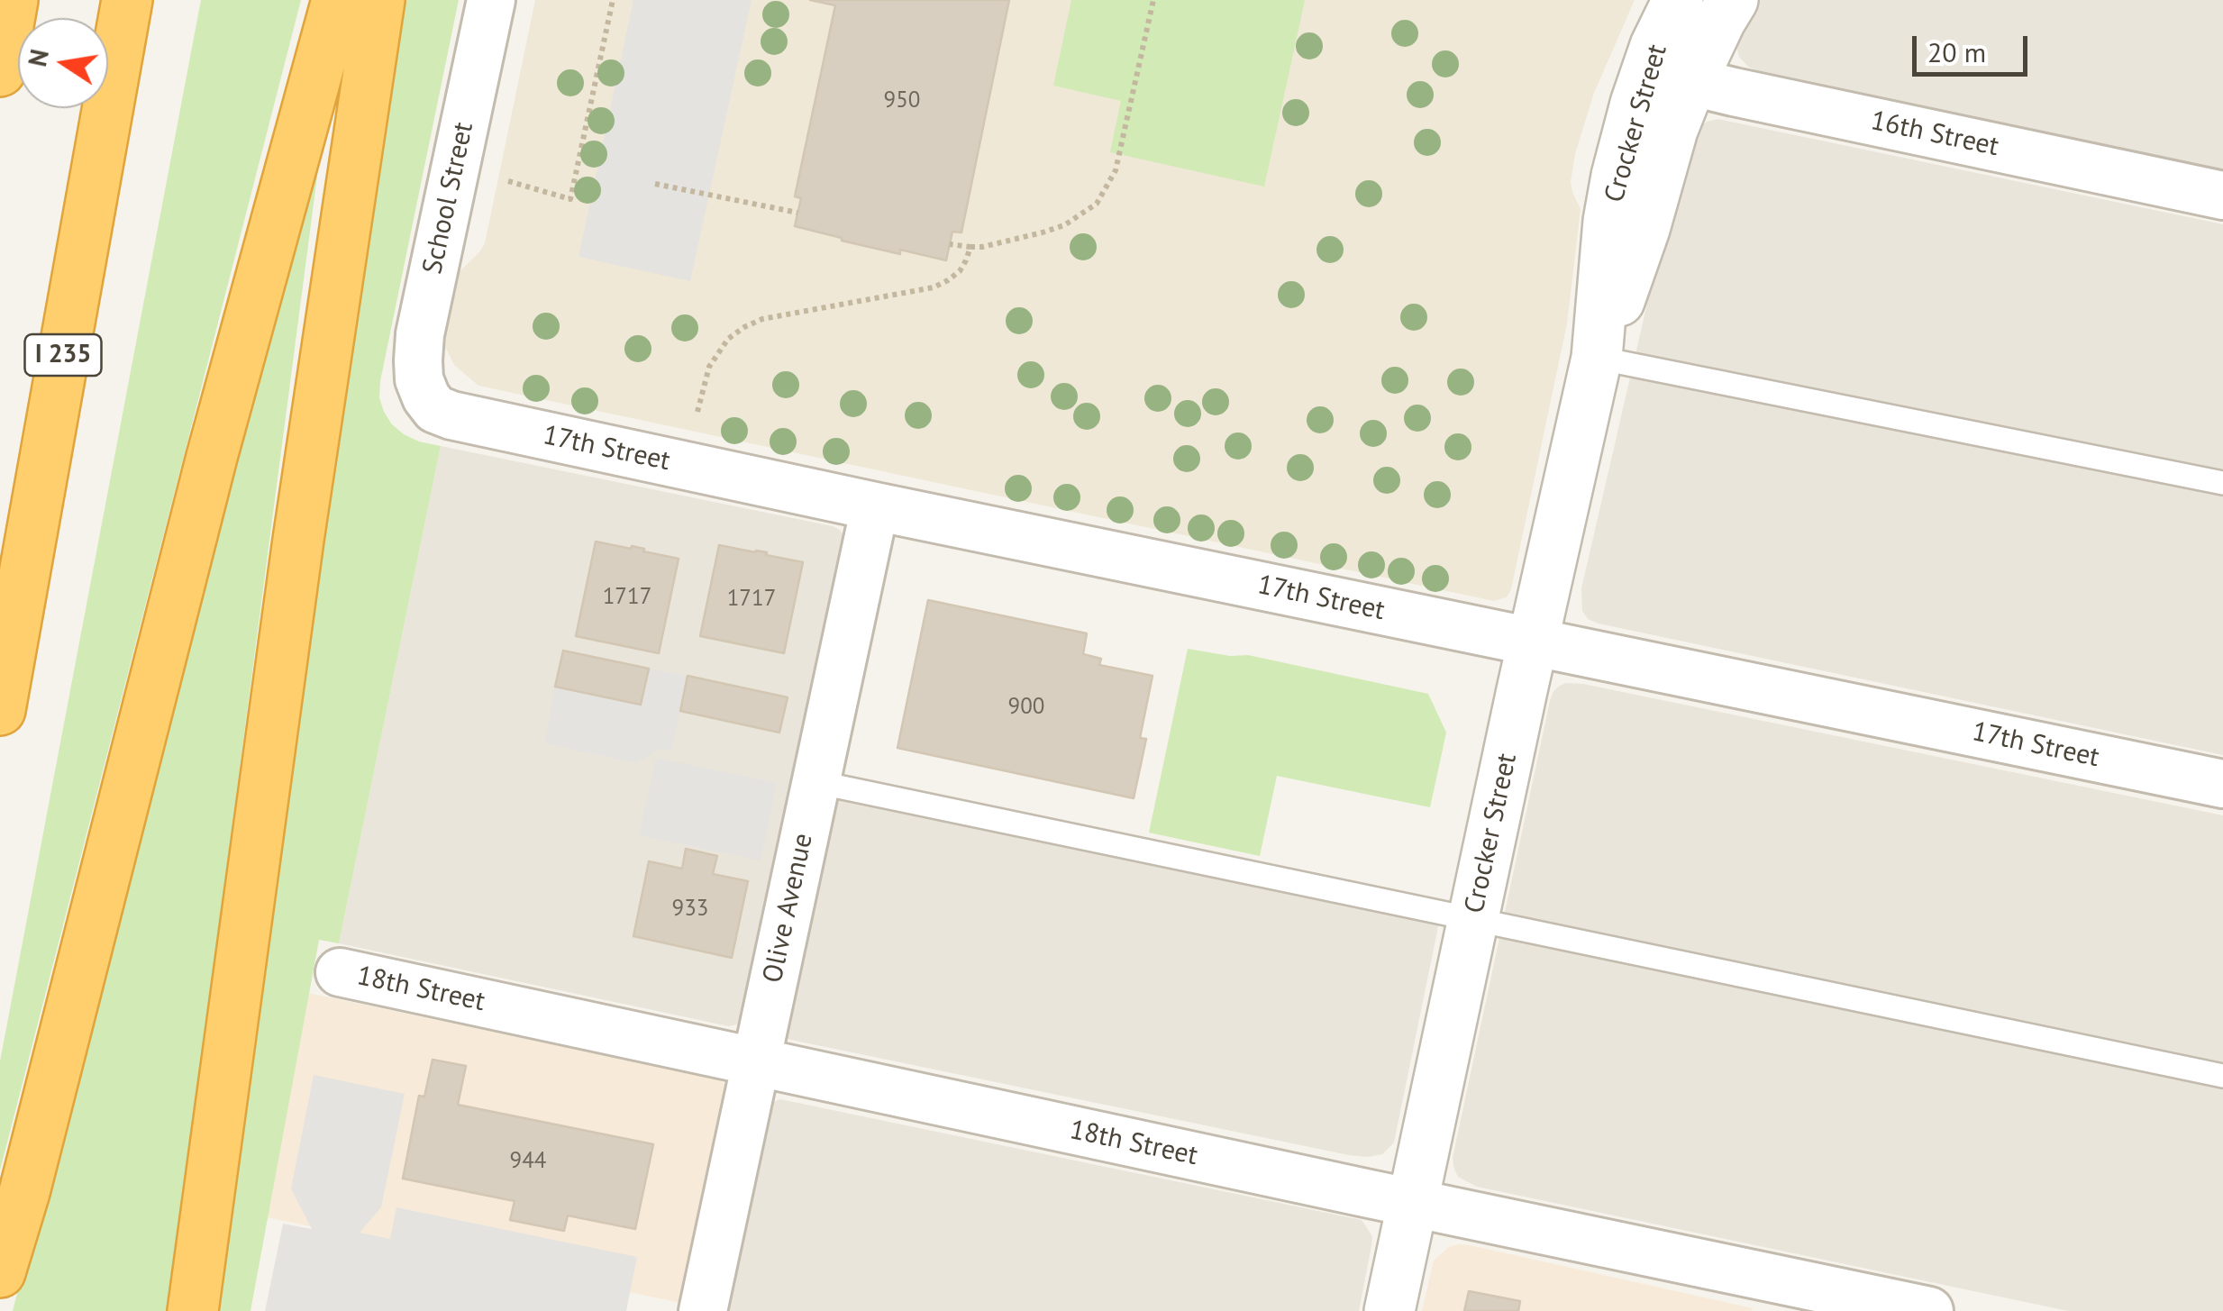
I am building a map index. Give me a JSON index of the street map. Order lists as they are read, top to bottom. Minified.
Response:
{"streets":{"highway":["I 235"],"street":["Crocker Street","16th Street","School Street","17th Street","Olive Avenue","18th Street"]},"crossings":[["Crocker Street","16th Street"],["Crocker Street","17th Street"],["Crocker Street","18th Street"],["School Street","17th Street"],["17th Street","Olive Avenue"],["Olive Avenue","18th Street"]],"house_numbers":["950","1717","1717","900","933","944"],"scale_bar":"20 m","north":"left"}
